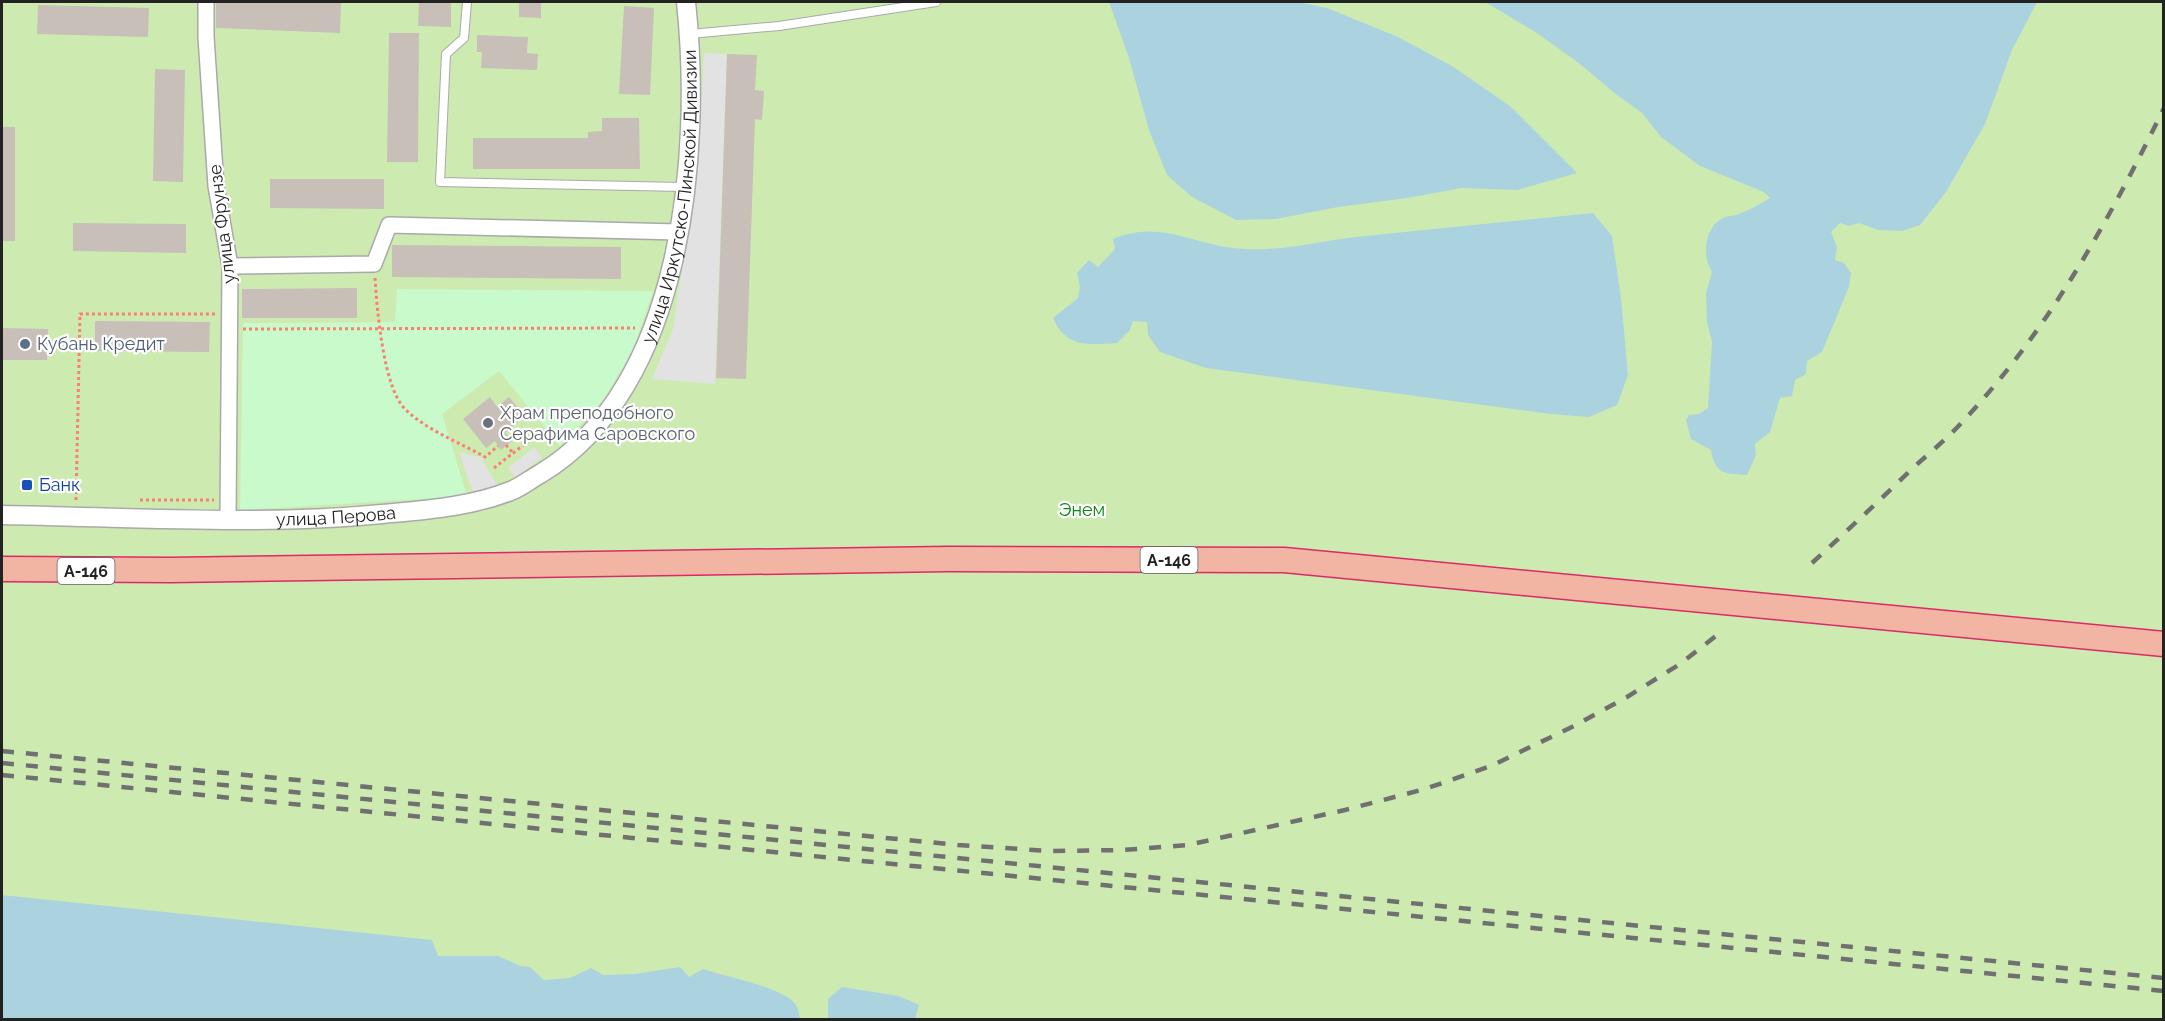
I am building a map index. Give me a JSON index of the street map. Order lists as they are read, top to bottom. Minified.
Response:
{"streets":{"highway":["А-146"],"street":["улица Иркутско-Пинской Дивизии","улица Фрунзе","улица Перова"]},"crossings":[["улица Иркутско-Пинской Дивизии","улица Перова"],["улица Фрунзе","улица Перова"]],"parks":["Энем"],"places":{"other":["Кубань Кредит","Храм преподобного Серафима Саровского"],"transit":["Банк"]}}
